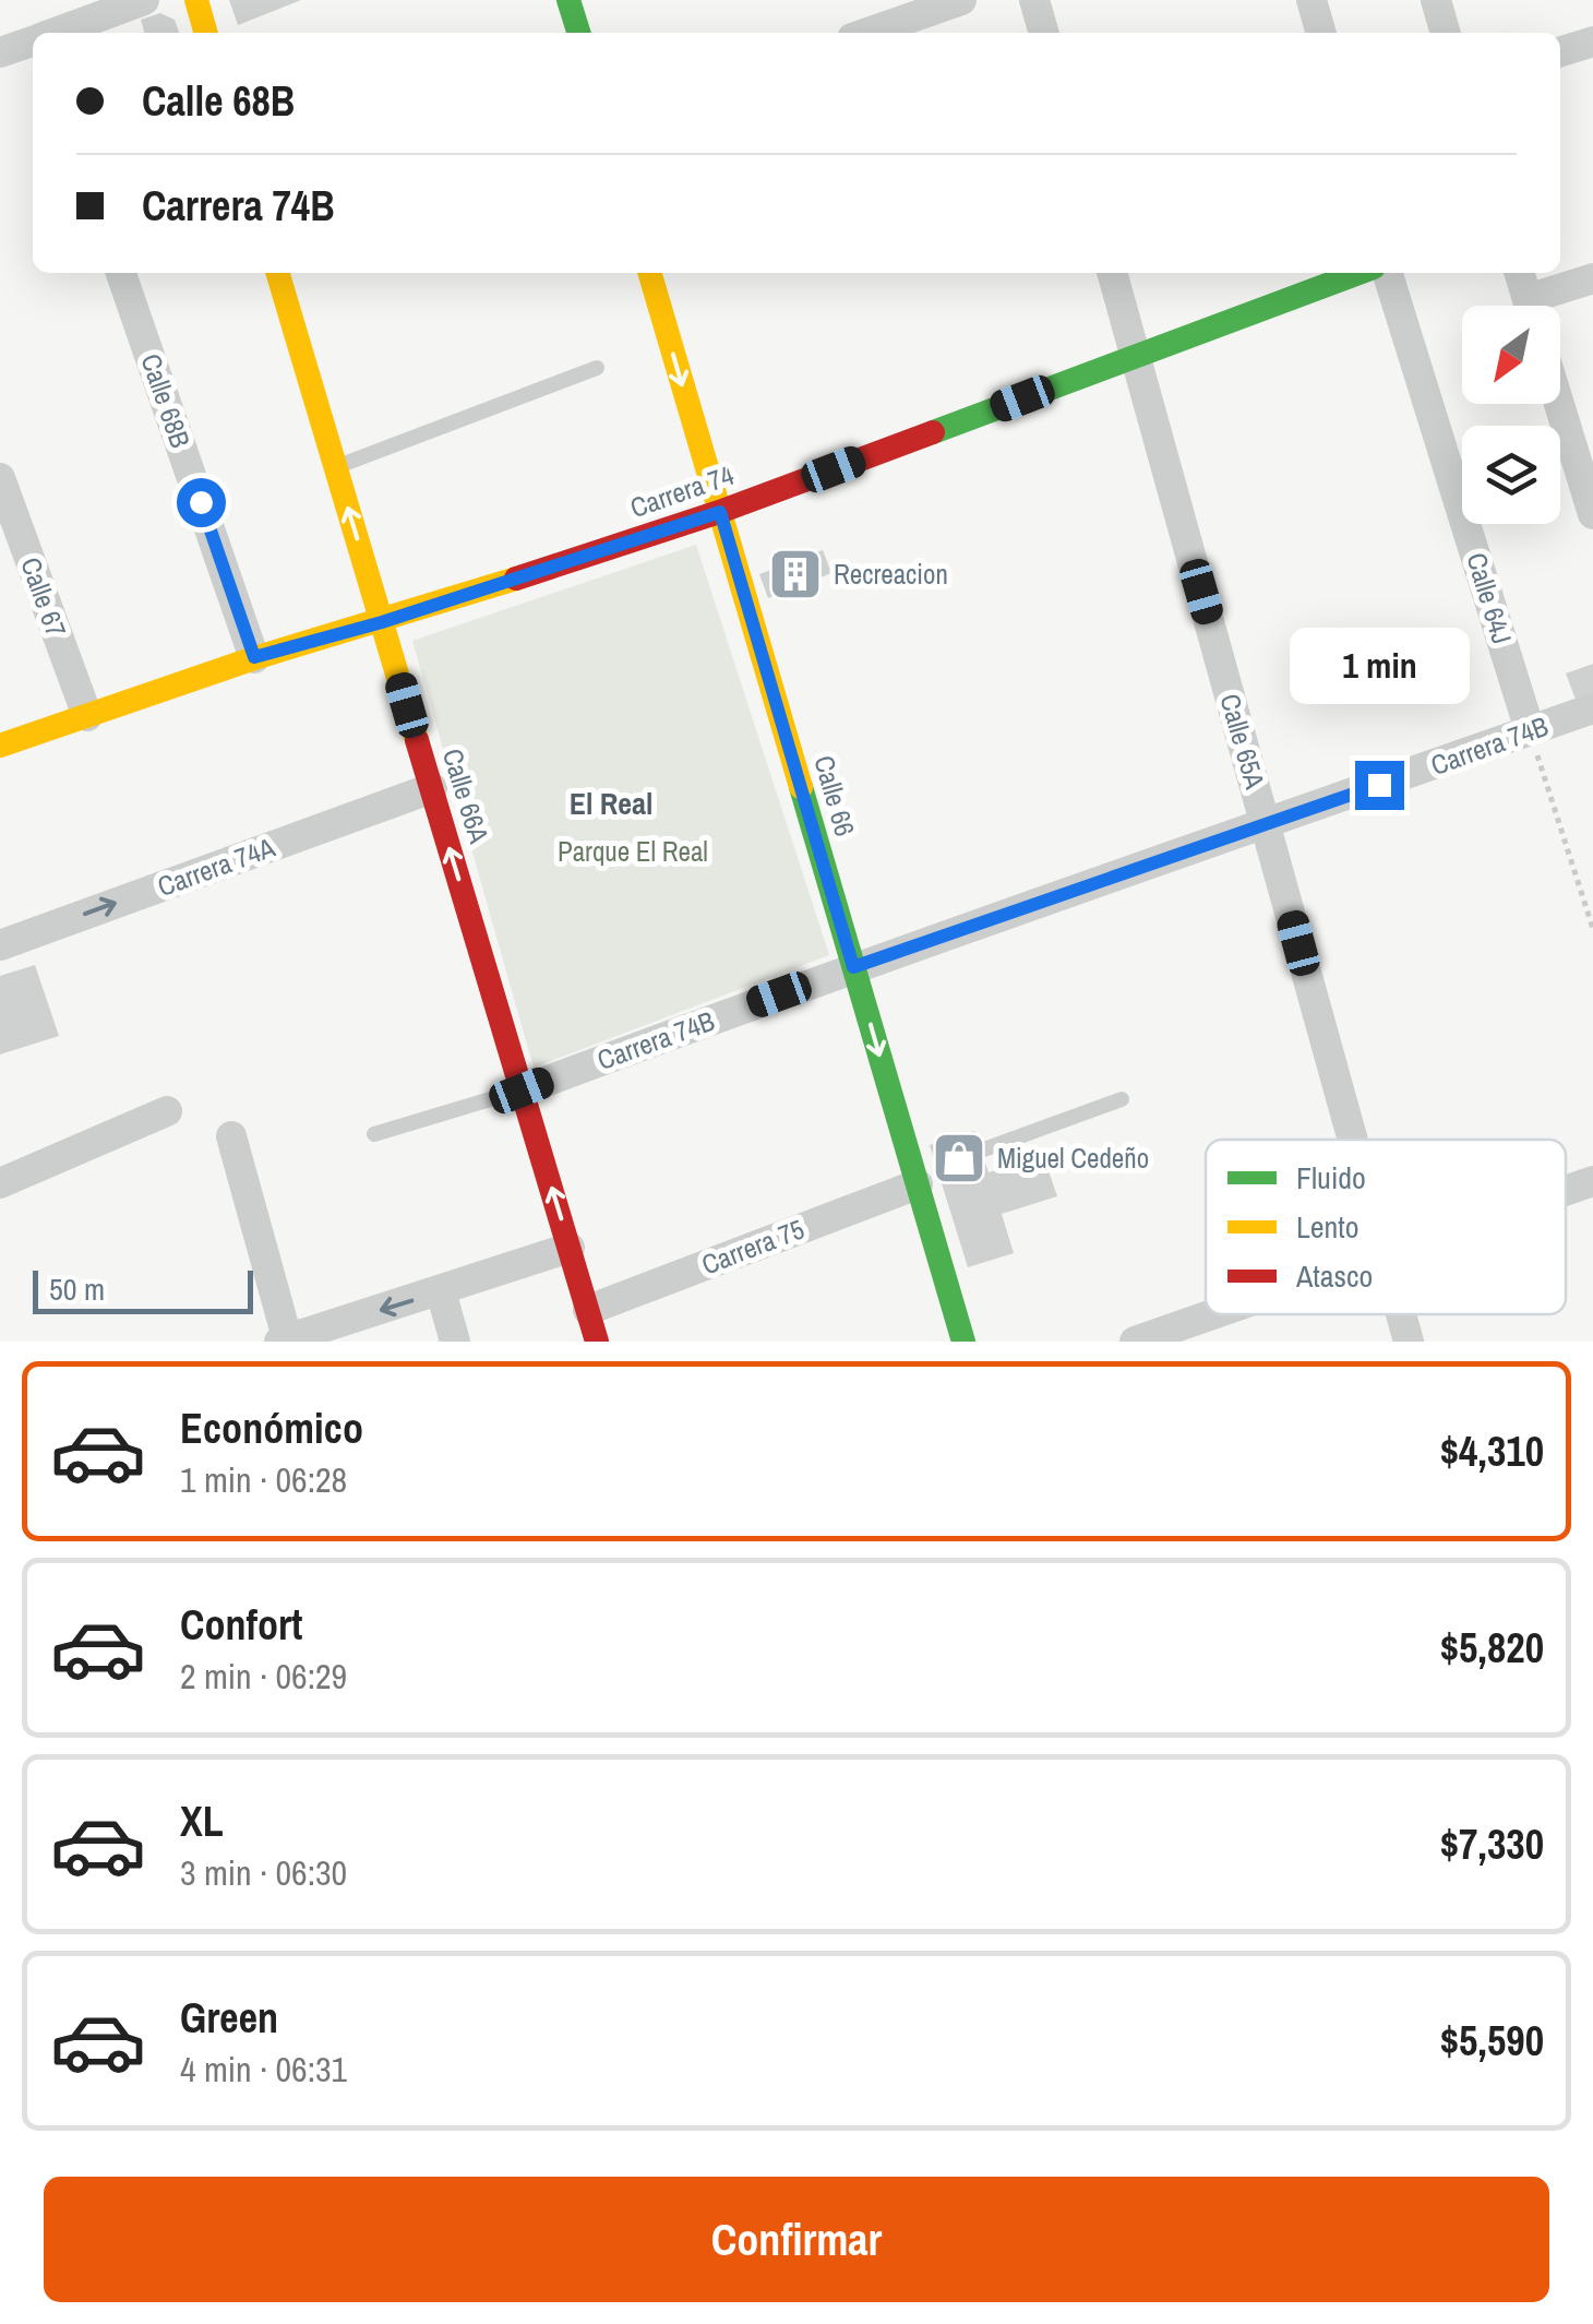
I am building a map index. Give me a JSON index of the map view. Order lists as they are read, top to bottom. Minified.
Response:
{"streets":{"street":["Calle 68B","Carrera 74","Calle 67","Calle 64J","Calle 65A","Carrera 74B","Calle 66A","Calle 66","Carrera 74A","Carrera 75"]},"crossings":[["Calle 68B","Carrera 74"],["Carrera 74","Calle 67"],["Carrera 74","Calle 65A"],["Carrera 74","Calle 66A"],["Carrera 74","Calle 66"],["Calle 64J","Carrera 74B"],["Calle 65A","Carrera 74B"],["Carrera 74B","Calle 66A"],["Carrera 74B","Calle 66"],["Calle 66A","Carrera 74A"],["Calle 66A","Carrera 75"],["Calle 66","Carrera 75"]],"one_way":["Calle 66A","Calle 66","Carrera 74A"],"districts":["El Real"],"parks":["Parque El Real"],"places":{"building":["Recreacion"],"shop":["Miguel Cedeño"]},"legend":["Fluido","Lento","Atasco"],"scale_bar":"50 m","north":"bottom left","page":{"banner":["Calle 68B","Carrera 74B"],"bubble":"1 min","scale":"50 m","list":[{"name":"Económico","note":"1 min · 06:28","value":"$4,310"},{"name":"Confort","note":"2 min · 06:29","value":"$5,820"},{"name":"XL","note":"3 min · 06:30","value":"$7,330"},{"name":"Green","note":"4 min · 06:31","value":"$5,590"}],"buttons":"Confirmar"}}
